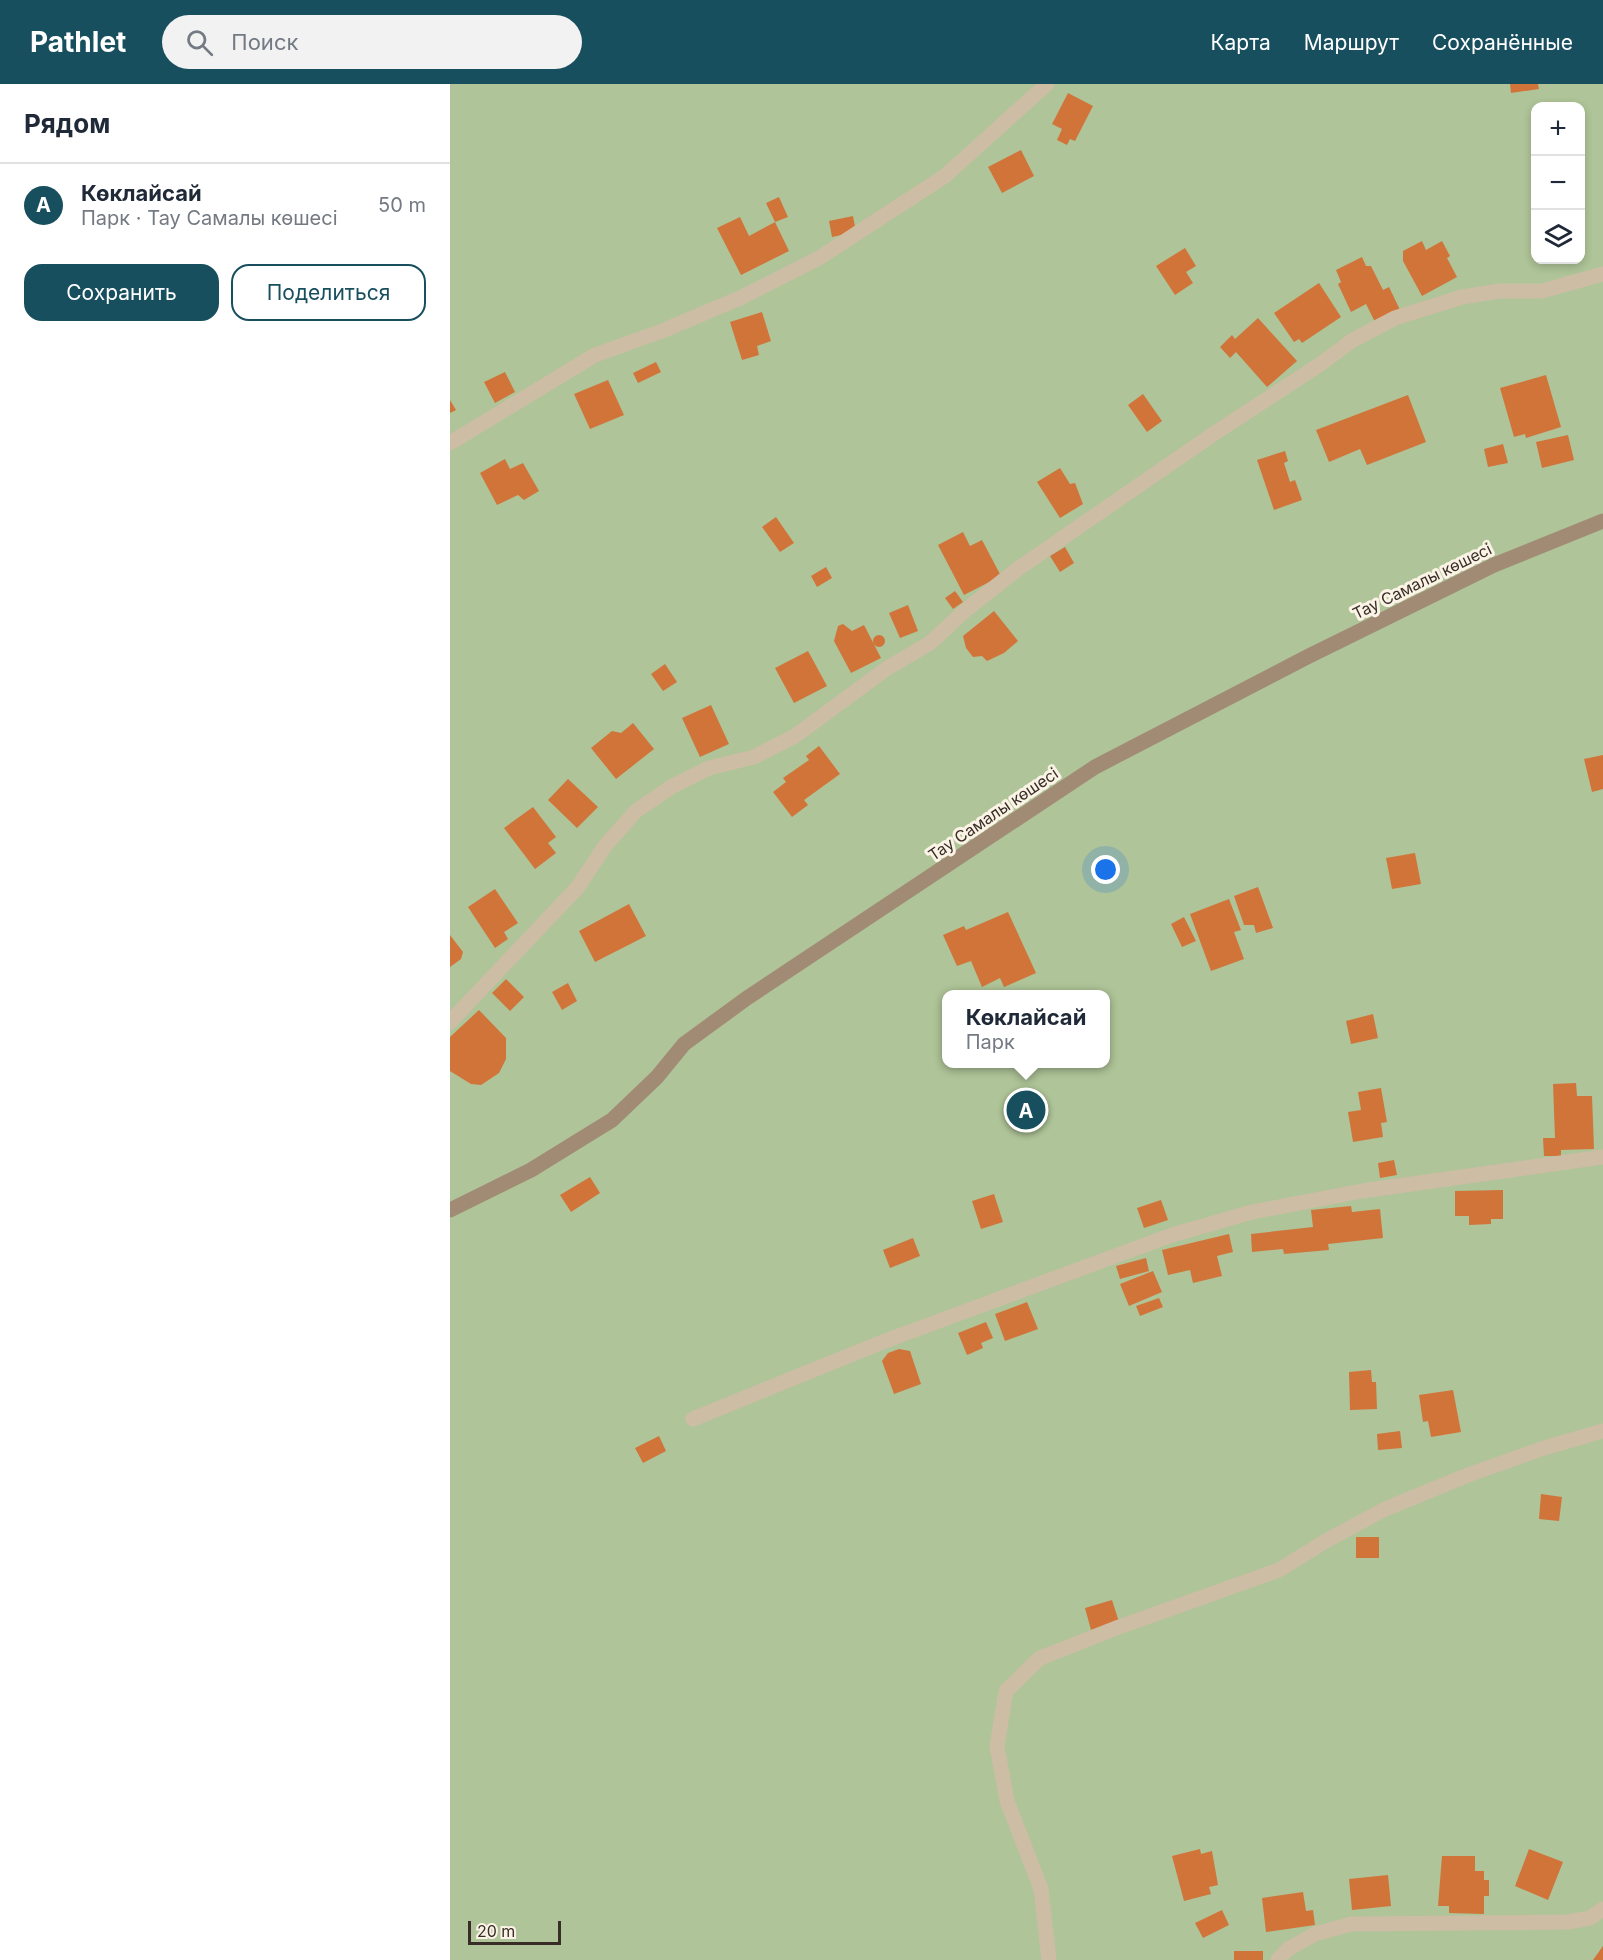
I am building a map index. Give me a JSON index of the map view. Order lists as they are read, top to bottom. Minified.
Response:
{"streets":{"street":["Тау Самалы көшесі"]},"scale_bar":"20 m","page":{"header":"Pathlet","search":"Поиск","nav":["Карта","Маршрут","Сохранённые"],"heading":"Рядом","map_buttons":["+","−"],"list":[{"mark":"A","name":"Көклайсай","note":"Парк · Тау Самалы көшесі","value":"50 m"}],"buttons":["Сохранить","Поделиться"],"popup":["Көклайсай","Парк"],"pins":"A","scale":"20 m"}}
